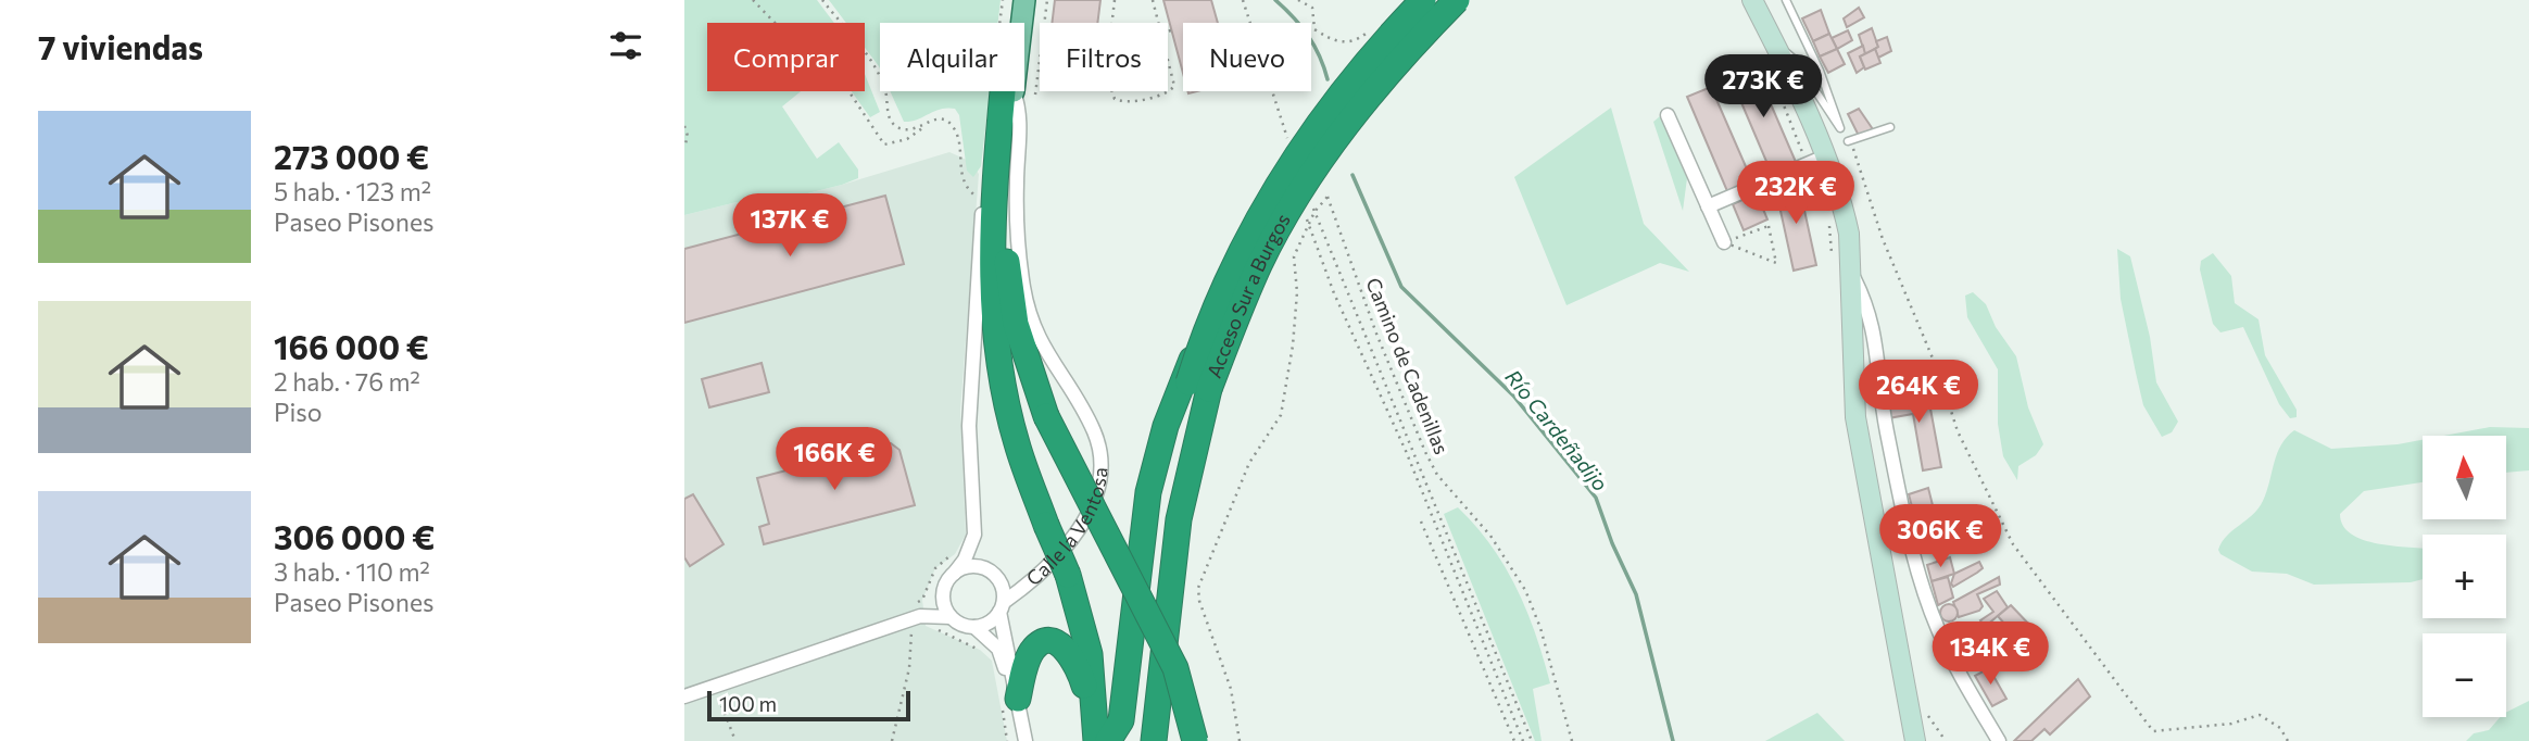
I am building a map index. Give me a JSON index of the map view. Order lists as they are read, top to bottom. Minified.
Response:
{"streets":{"highway":["Acceso Sur a Burgos"],"main road":["Calle la Ventosa"],"path":["Camino de Cadenillas"]},"water":["Río Cardeñadijo"],"scale_bar":"100 m","north":"top","page":{"heading":"7 viviendas","chip":["Comprar","Alquilar","Filtros","Nuevo"],"price":["273K €","232K €","137K €","264K €","166K €","306K €","134K €"],"list":[{"name":"273 000 €","note":"5 hab. · 123 m² · Paseo Pisones"},{"name":"166 000 €","note":"2 hab. · 76 m² · Piso"},{"name":"306 000 €","note":"3 hab. · 110 m² · Paseo Pisones"}],"map_buttons":["+","−"],"scale":"100 m"}}
